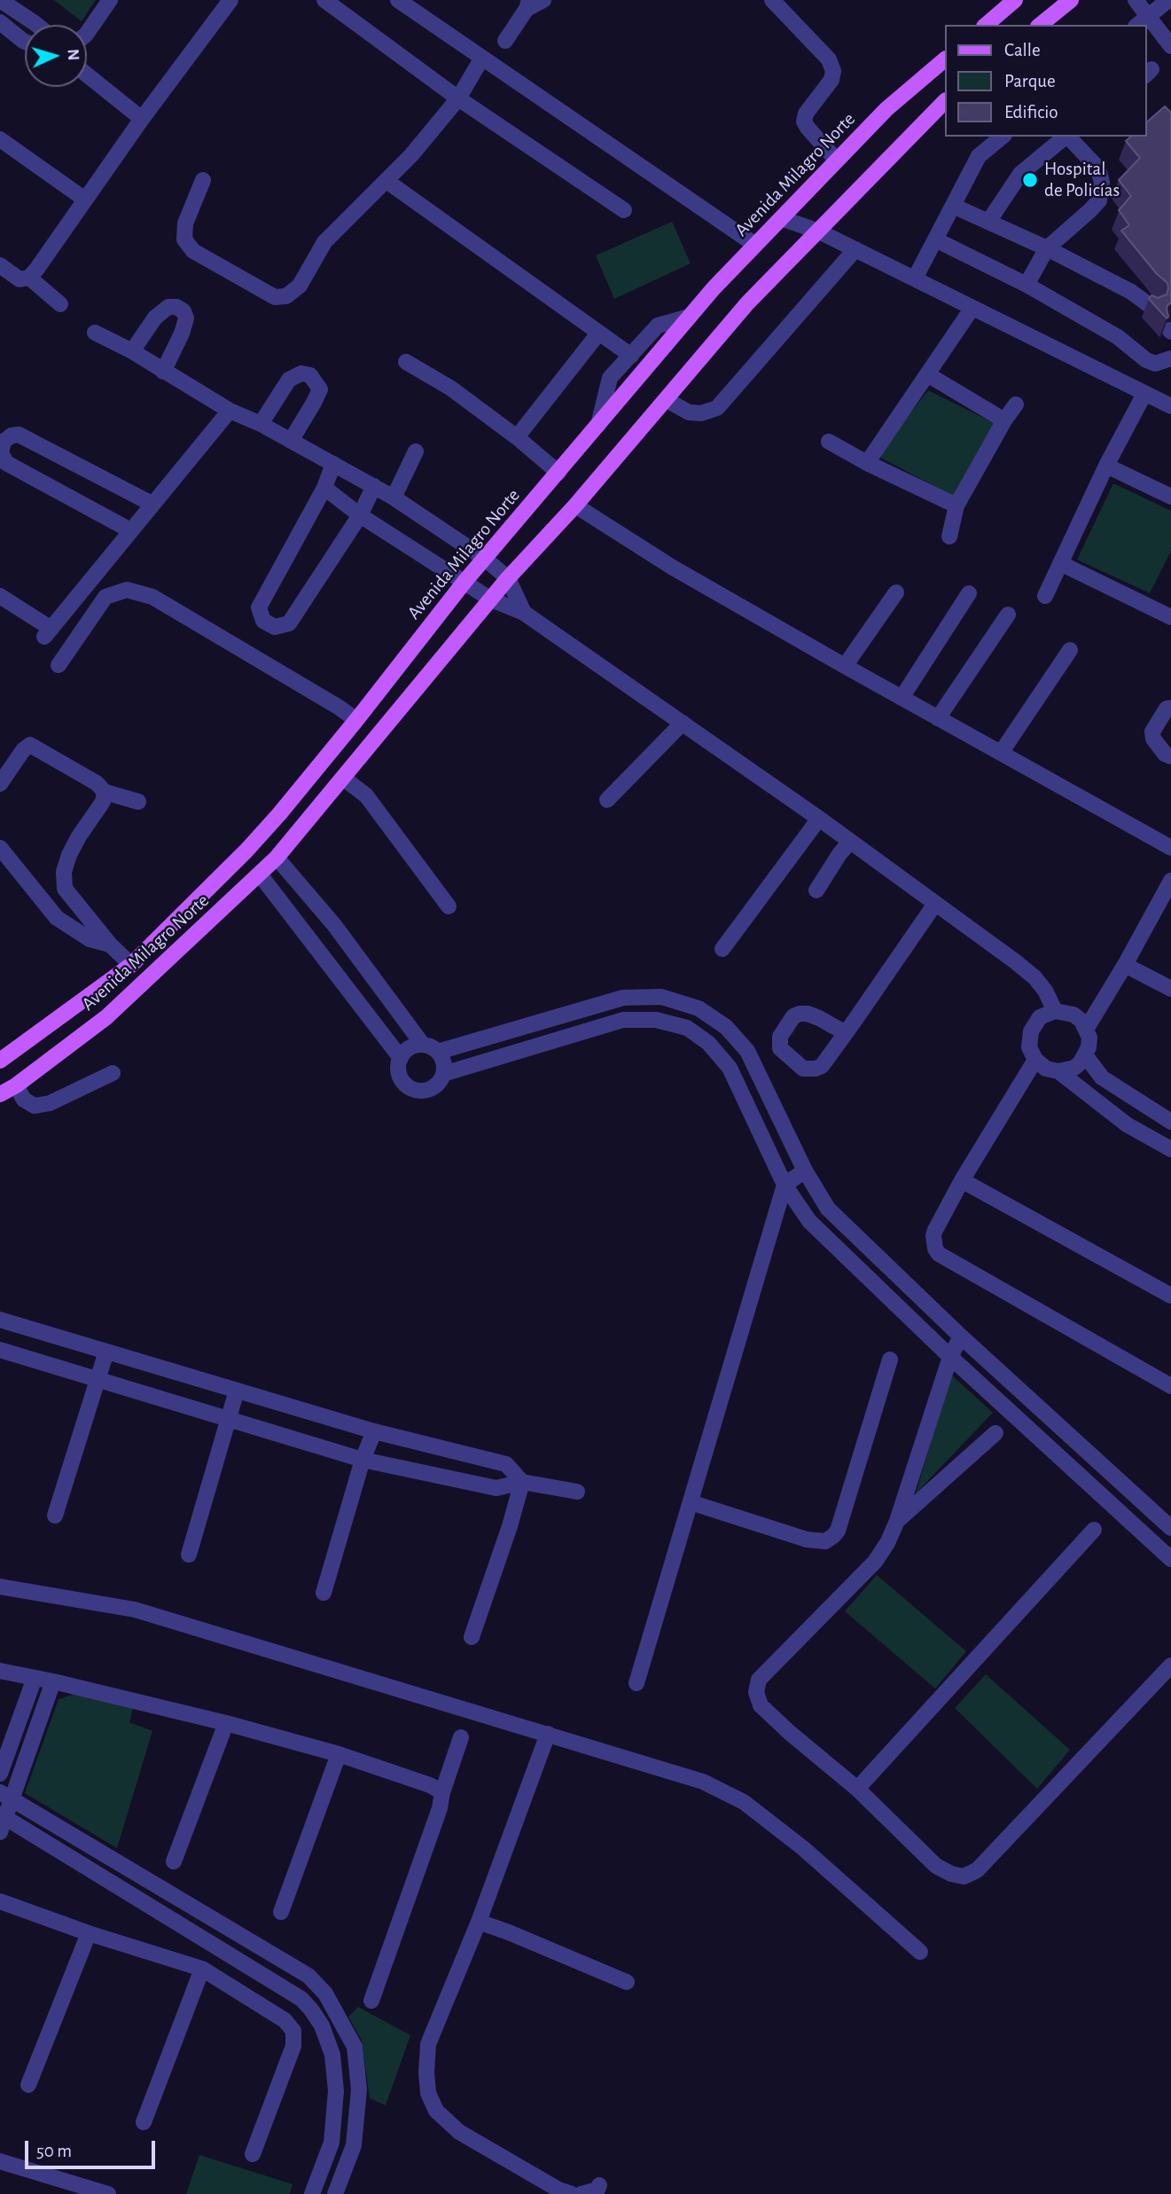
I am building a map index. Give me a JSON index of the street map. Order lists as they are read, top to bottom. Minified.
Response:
{"streets":{"main road":["Avenida Milagro Norte"]},"places":["Hospital de Policías"],"legend":["Calle","Parque","Edificio"],"scale_bar":"50 m","north":"right"}
